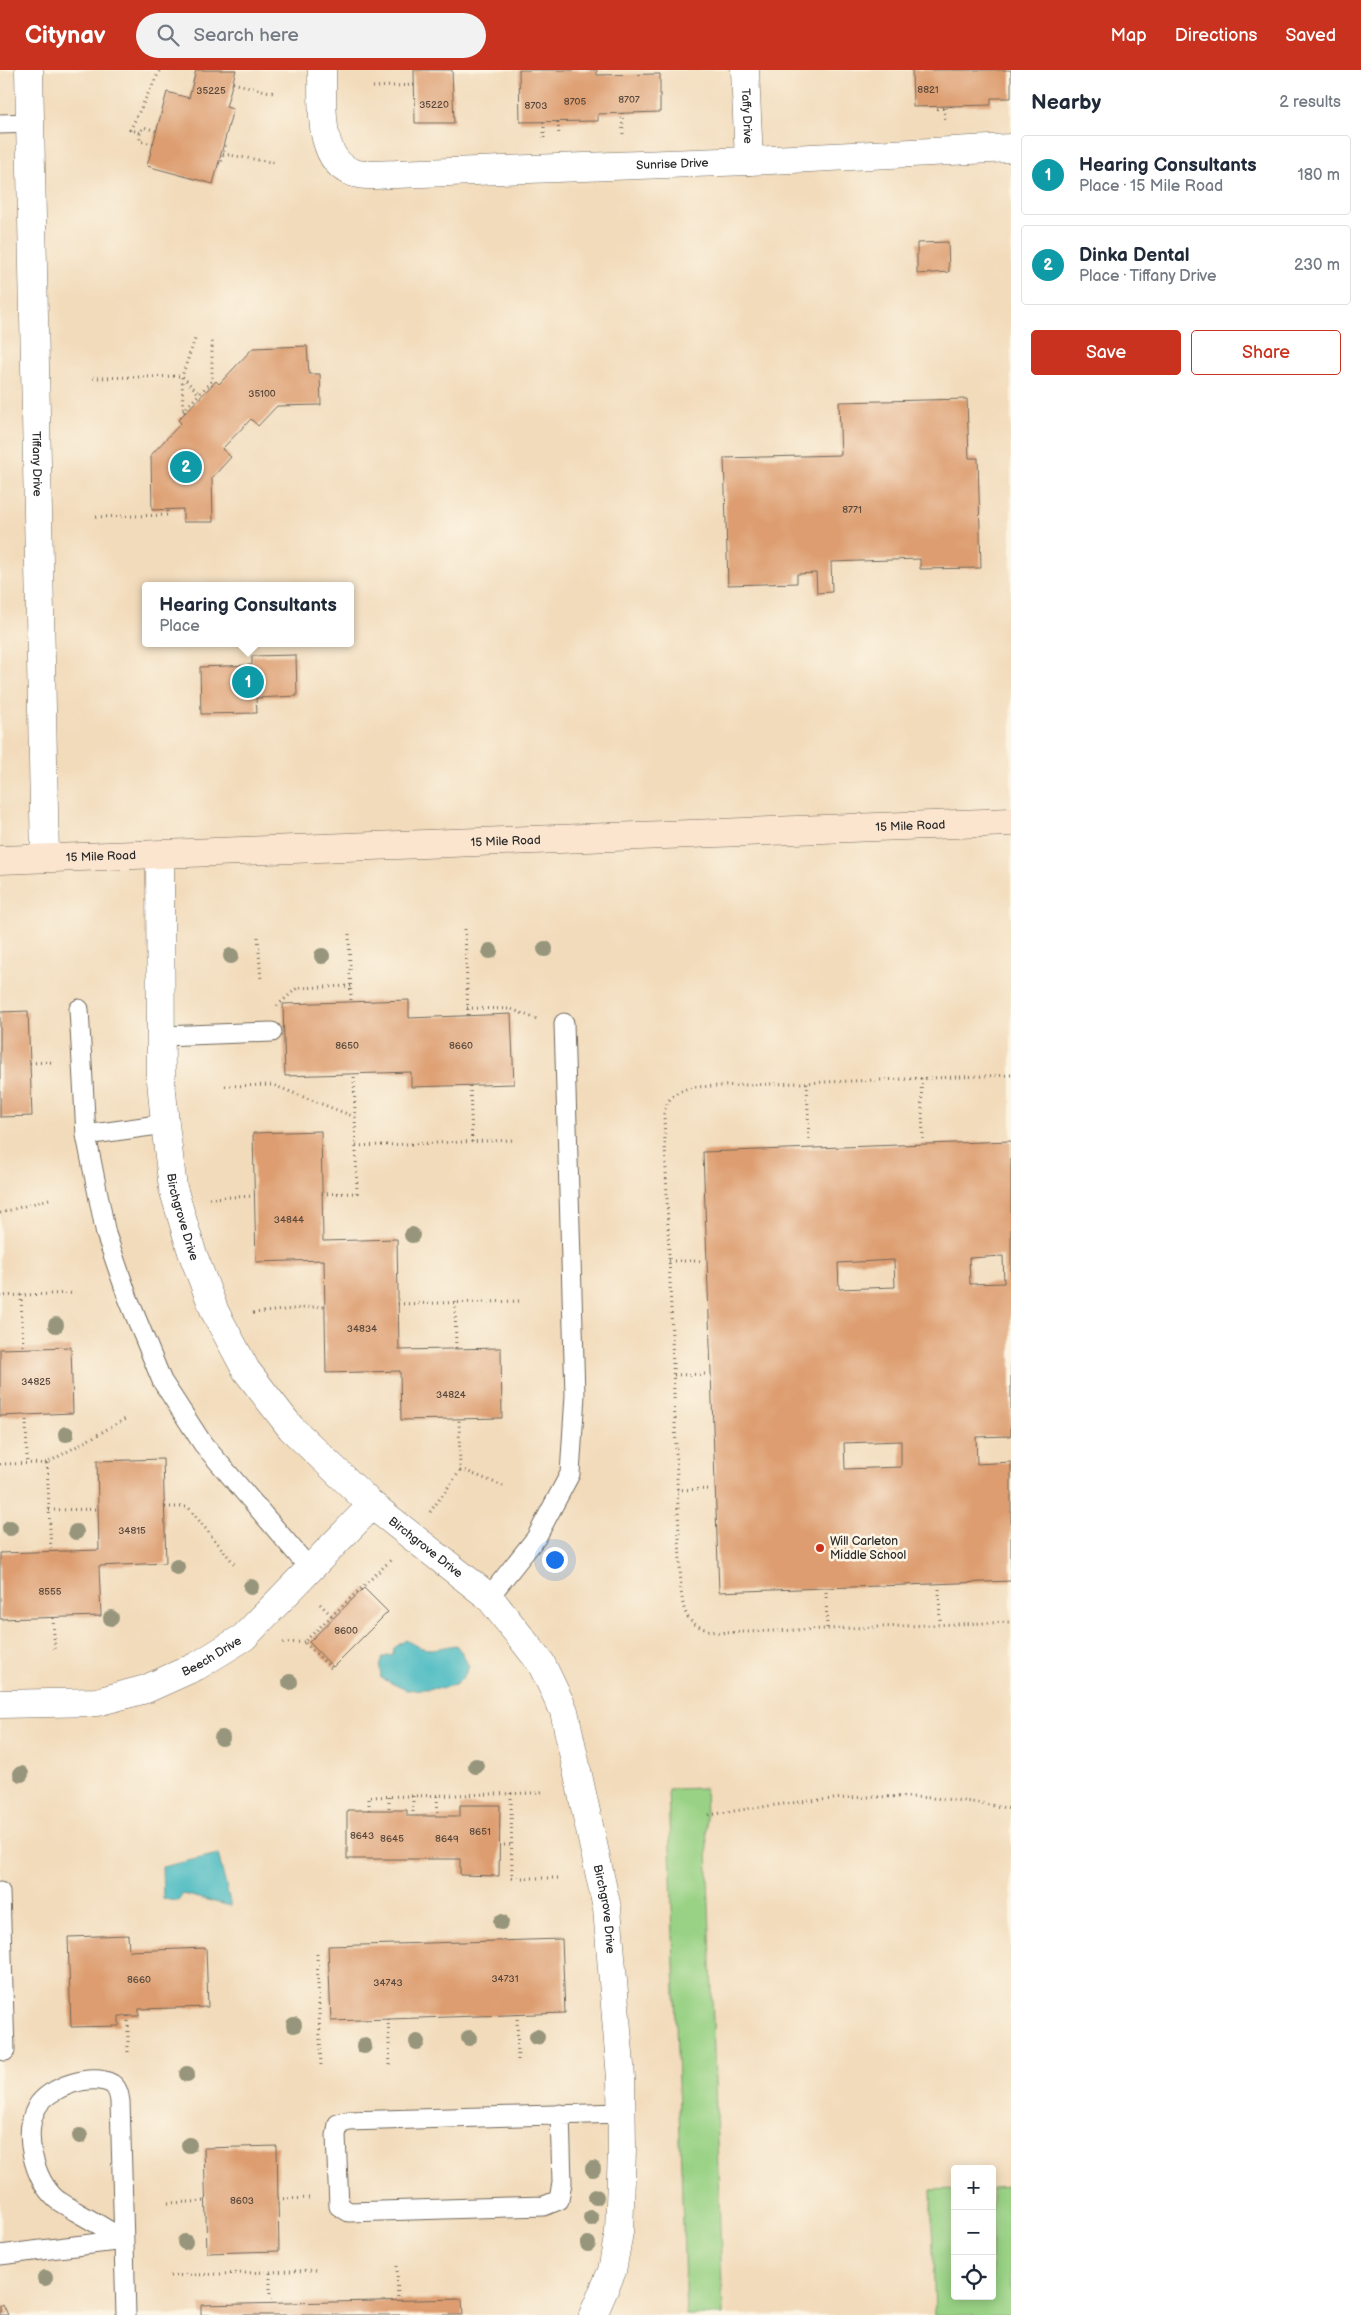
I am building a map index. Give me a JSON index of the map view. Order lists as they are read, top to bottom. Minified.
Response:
{"streets":{"main road":["15 Mile Road"],"street":["Taffy Drive","Sunrise Drive","Tiffany Drive","Birchgrove Drive","Beech Drive"]},"crossings":[["Taffy Drive","Sunrise Drive"],["Tiffany Drive","15 Mile Road"],["15 Mile Road","Birchgrove Drive"],["Birchgrove Drive","Beech Drive"]],"places":["Will Carleton Middle School"],"house_numbers":["8821","35225","8707","8705","35220","8703","35100","8771","8650","8660","34844","34834","34825","34824","34815","8555","8600","8651","8643","8645","8649","34731","8660","34743","8603"],"page":{"header":"Citynav","search":"Search here","nav":["Map","Directions","Saved"],"heading":["Nearby","2 results"],"list":[{"mark":"1","name":"Hearing Consultants","note":"Place · 15 Mile Road","value":"180 m"},{"mark":"2","name":"Dinka Dental","note":"Place · Tiffany Drive","value":"230 m"}],"buttons":["Save","Share"],"pins":["2","1"],"popup":["Hearing Consultants","Place"],"map_buttons":["+","−"]}}
